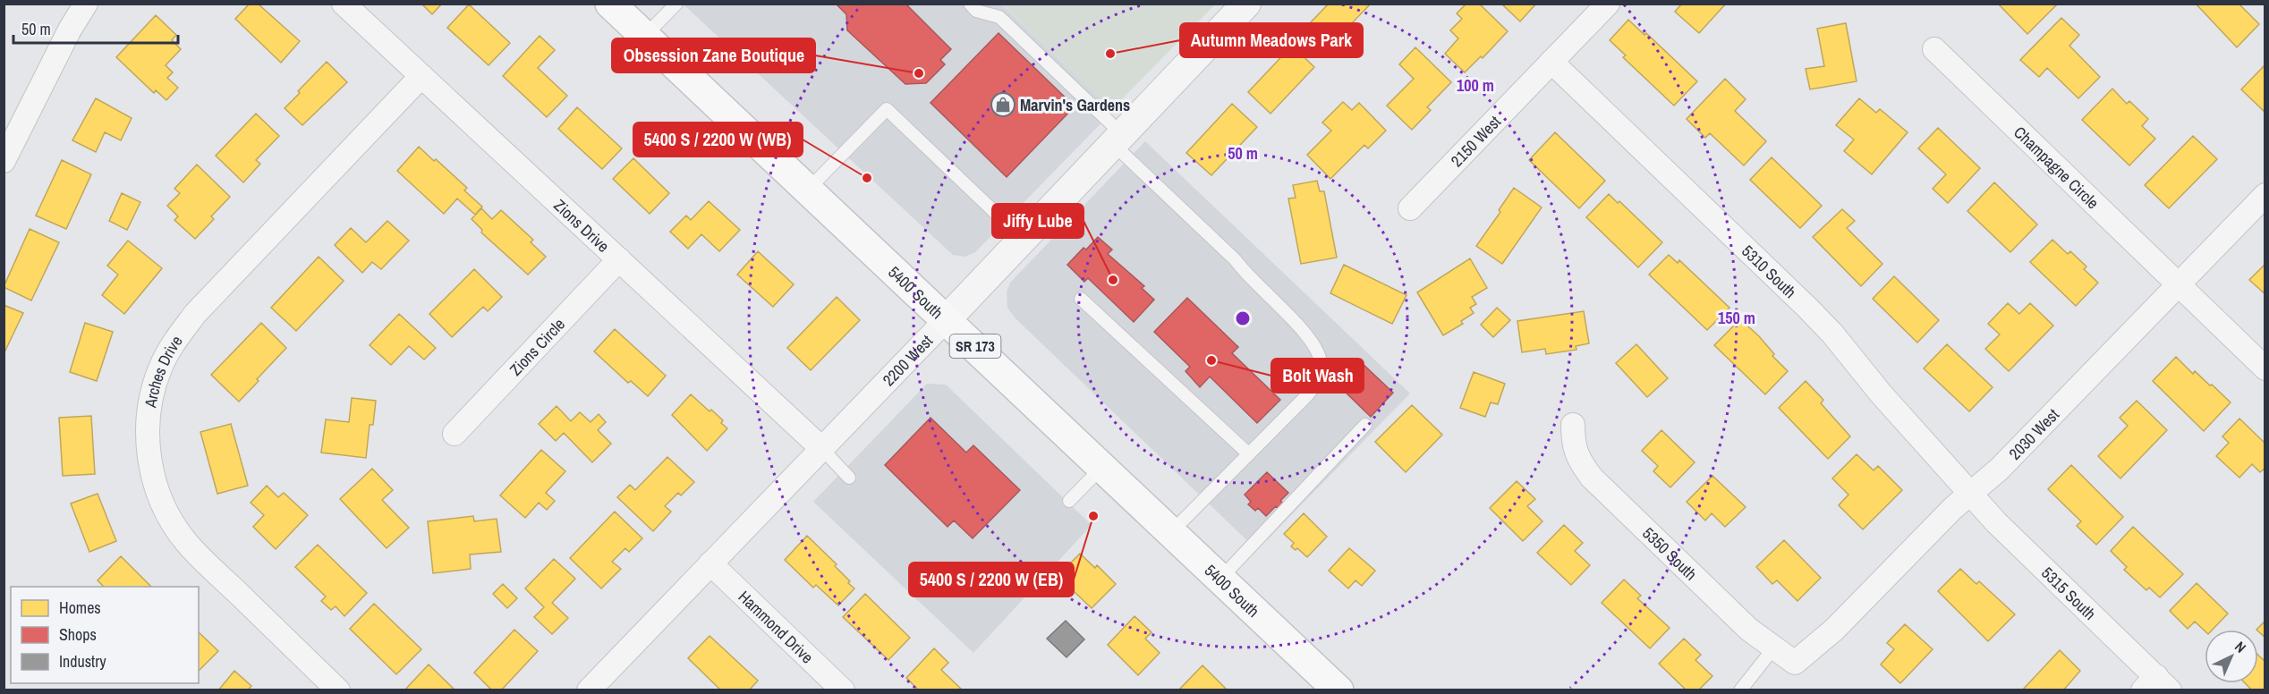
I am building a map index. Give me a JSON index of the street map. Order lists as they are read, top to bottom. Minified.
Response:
{"streets":{"main road":["5400 South","SR 173"],"street":["2150 West","Champagne Circle","Zions Drive","5310 South","Zions Circle","2200 West","Arches Drive","2030 West","5350 South","5315 South","Hammond Drive"]},"crossings":[["2150 West","5310 South"],["Champagne Circle","2030 West"],["Zions Drive","Zions Circle"],["Zions Drive","2200 West"],["Zions Drive","Arches Drive"],["5310 South","2030 West"],["5310 South","5315 South"],["5400 South","2200 West"],["2200 West","Hammond Drive"],["2030 West","5350 South"],["2030 West","5315 South"]],"places":{"other":["Autumn Meadows Park","Obsession Zane Boutique","5400 S / 2200 W (WB)","Jiffy Lube","Bolt Wash","5400 S / 2200 W (EB)"],"shop":["Marvin's Gardens"]},"legend":["Homes","Shops","Industry"],"scale_bar":"50 m","north":"top right","rings":["100 m","50 m","150 m"]}
